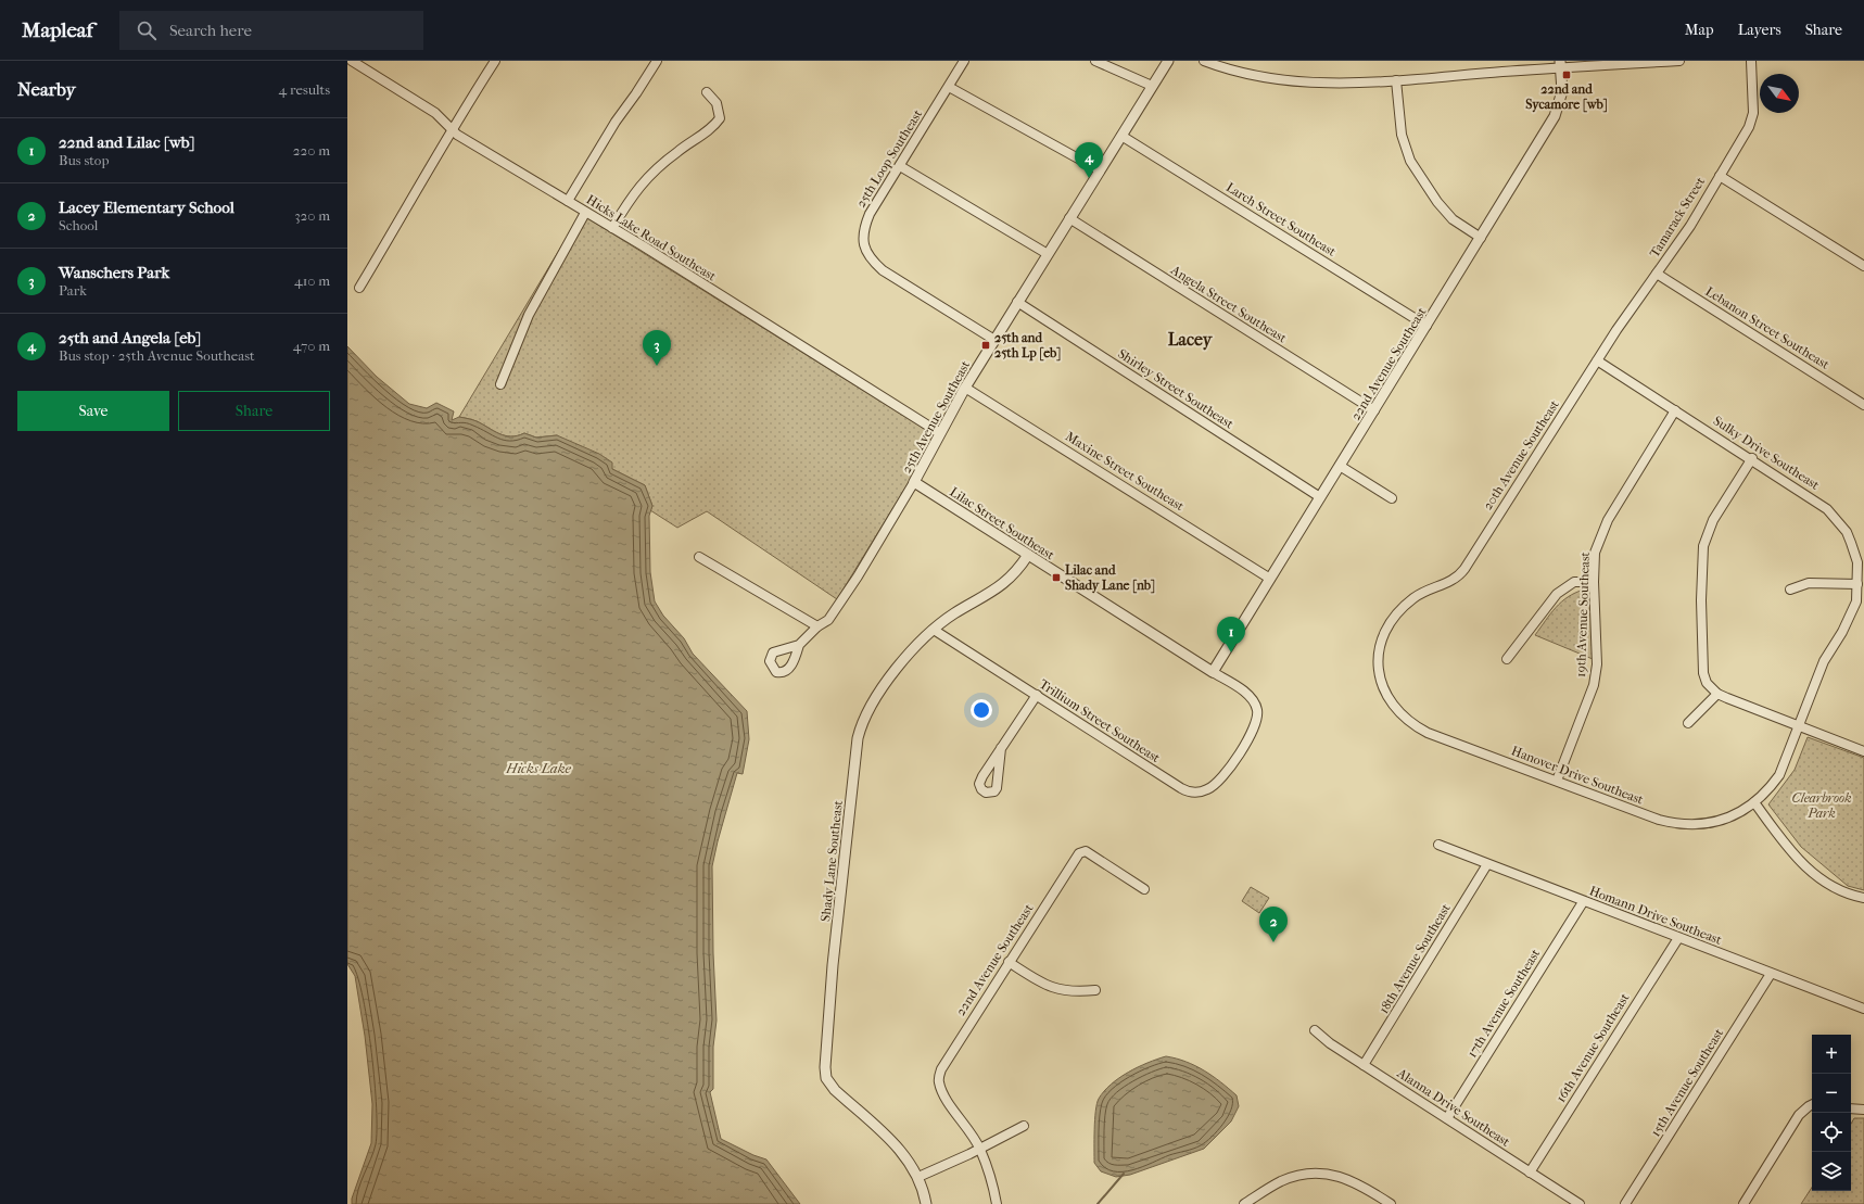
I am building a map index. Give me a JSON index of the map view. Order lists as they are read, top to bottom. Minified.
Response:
{"streets":{"street":["25th Loop Southeast","Tamarack Street","Larch Street Southeast","Hicks Lake Road Southeast","Angela Street Southeast","Lebanon Street Southeast","22nd Avenue Southeast","Shirley Street Southeast","25th Avenue Southeast","Sulky Drive Southeast","20th Avenue Southeast","Maxine Street Southeast","Lilac Street Southeast","19th Avenue Southeast","Trillium Street Southeast","Hanover Drive Southeast","Shady Lane Southeast","Homann Drive Southeast","18th Avenue Southeast","17th Avenue Southeast","16th Avenue Southeast","15th Avenue Southeast","Alanna Drive Southeast"]},"crossings":[["25th Loop Southeast","25th Avenue Southeast"],["Tamarack Street","Lebanon Street Southeast"],["Tamarack Street","20th Avenue Southeast"],["Larch Street Southeast","22nd Avenue Southeast"],["Larch Street Southeast","25th Avenue Southeast"],["Hicks Lake Road Southeast","25th Avenue Southeast"],["Angela Street Southeast","22nd Avenue Southeast"],["Angela Street Southeast","25th Avenue Southeast"],["Lebanon Street Southeast","20th Avenue Southeast"],["22nd Avenue Southeast","Shirley Street Southeast"],["22nd Avenue Southeast","Maxine Street Southeast"],["22nd Avenue Southeast","Lilac Street Southeast"],["Shirley Street Southeast","25th Avenue Southeast"],["25th Avenue Southeast","Maxine Street Southeast"],["25th Avenue Southeast","Lilac Street Southeast"],["Sulky Drive Southeast","20th Avenue Southeast"],["Sulky Drive Southeast","19th Avenue Southeast"],["Sulky Drive Southeast","Hanover Drive Southeast"],["20th Avenue Southeast","Hanover Drive Southeast"],["Lilac Street Southeast","Trillium Street Southeast"],["Lilac Street Southeast","Shady Lane Southeast"],["19th Avenue Southeast","Hanover Drive Southeast"],["Trillium Street Southeast","Shady Lane Southeast"],["Homann Drive Southeast","18th Avenue Southeast"],["Homann Drive Southeast","17th Avenue Southeast"],["Homann Drive Southeast","16th Avenue Southeast"],["Homann Drive Southeast","15th Avenue Southeast"],["18th Avenue Southeast","Alanna Drive Southeast"],["17th Avenue Southeast","Alanna Drive Southeast"],["16th Avenue Southeast","Alanna Drive Southeast"]],"districts":["Lacey"],"water":["Hicks Lake"],"parks":["Clearbrook Park"],"places":{"transit":["22nd and Sycamore [wb]","25th and 25th Lp [eb]","Lilac and Shady Lane [nb]"]},"north":"bottom right","page":{"header":"Mapleaf","search":"Search here","nav":["Map","Layers","Share"],"heading":["Nearby","4 results"],"list":[{"mark":"1","name":"22nd and Lilac [wb]","note":"Bus stop","value":"220 m"},{"mark":"2","name":"Lacey Elementary School","note":"School","value":"320 m"},{"mark":"3","name":"Wanschers Park","note":"Park","value":"410 m"},{"mark":"4","name":"25th and Angela [eb]","note":"Bus stop · 25th Avenue Southeast","value":"470 m"}],"pins":["4","3","1","2"],"buttons":["Save","Share"],"map_buttons":["+","−"]}}
